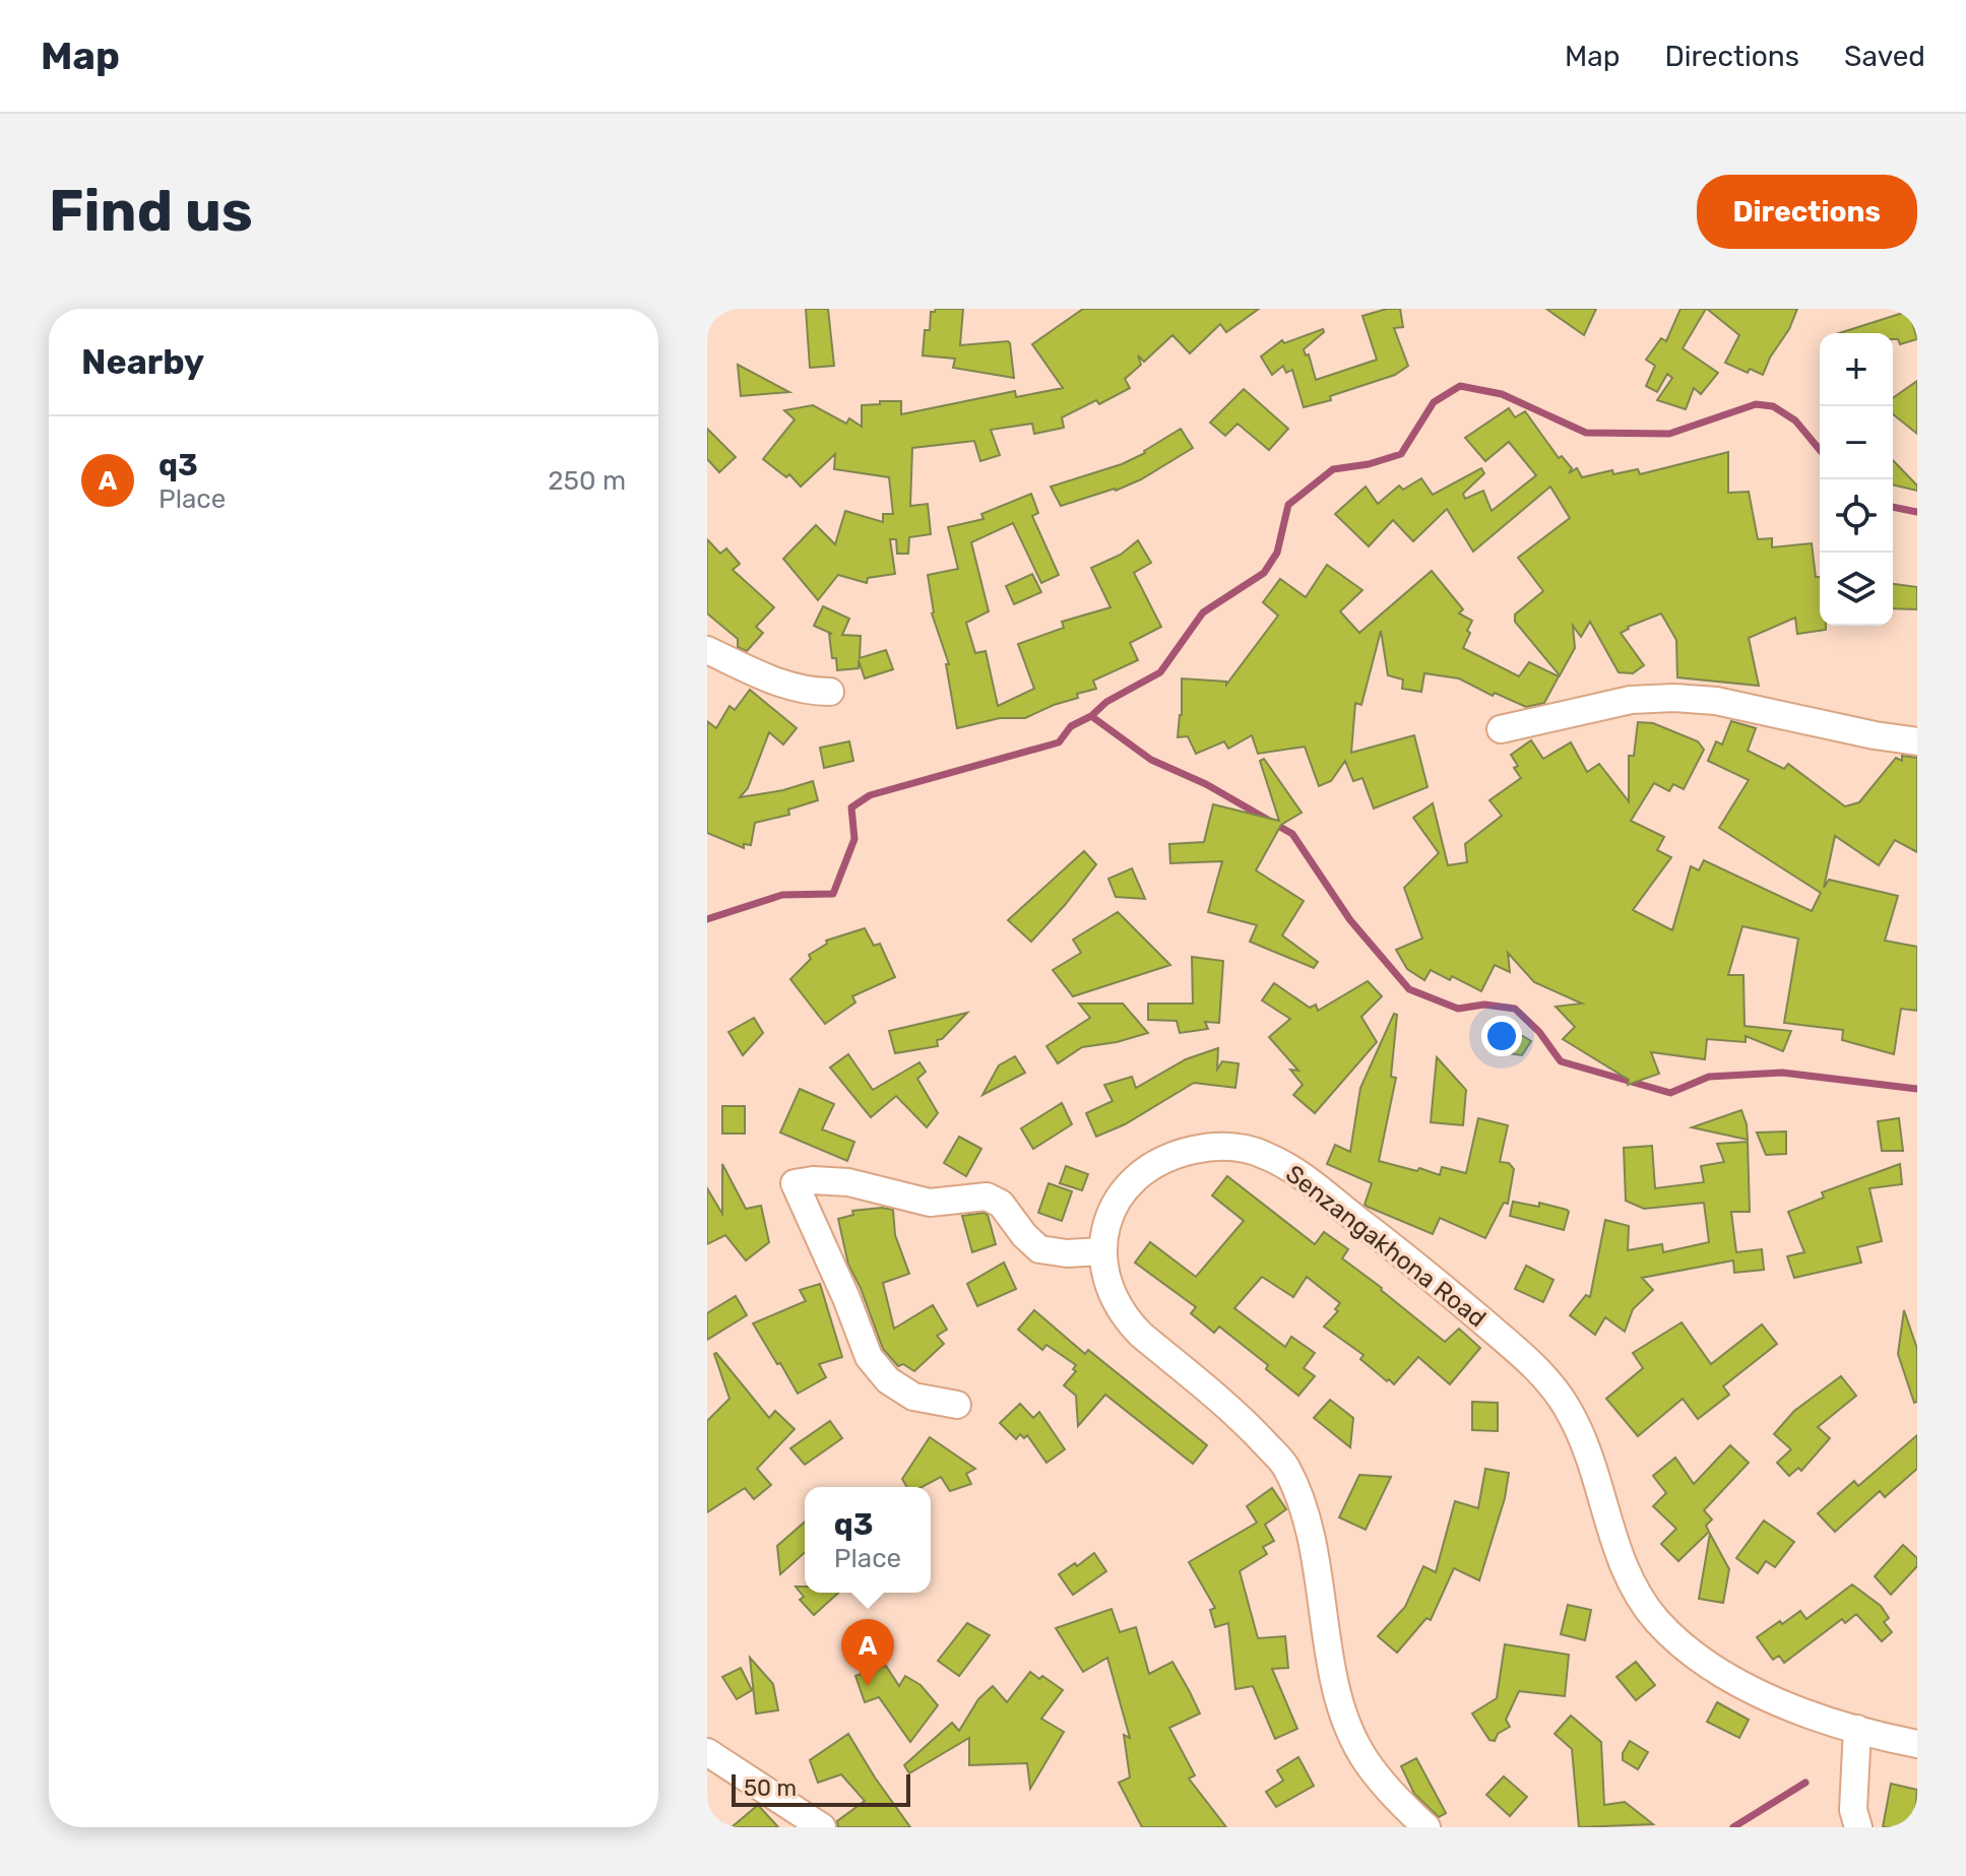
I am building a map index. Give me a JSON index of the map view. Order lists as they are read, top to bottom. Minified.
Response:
{"streets":{"street":["Senzangakhona Road"]},"scale_bar":"50 m","page":{"header":"Map","nav":["Map","Directions","Saved"],"buttons":"Directions","title":"Find us","heading":"Nearby","map_buttons":["+","−"],"list":[{"mark":"A","name":"q3","note":"Place","value":"250 m"}],"popup":["q3","Place"],"pins":"A","scale":"50 m"}}
